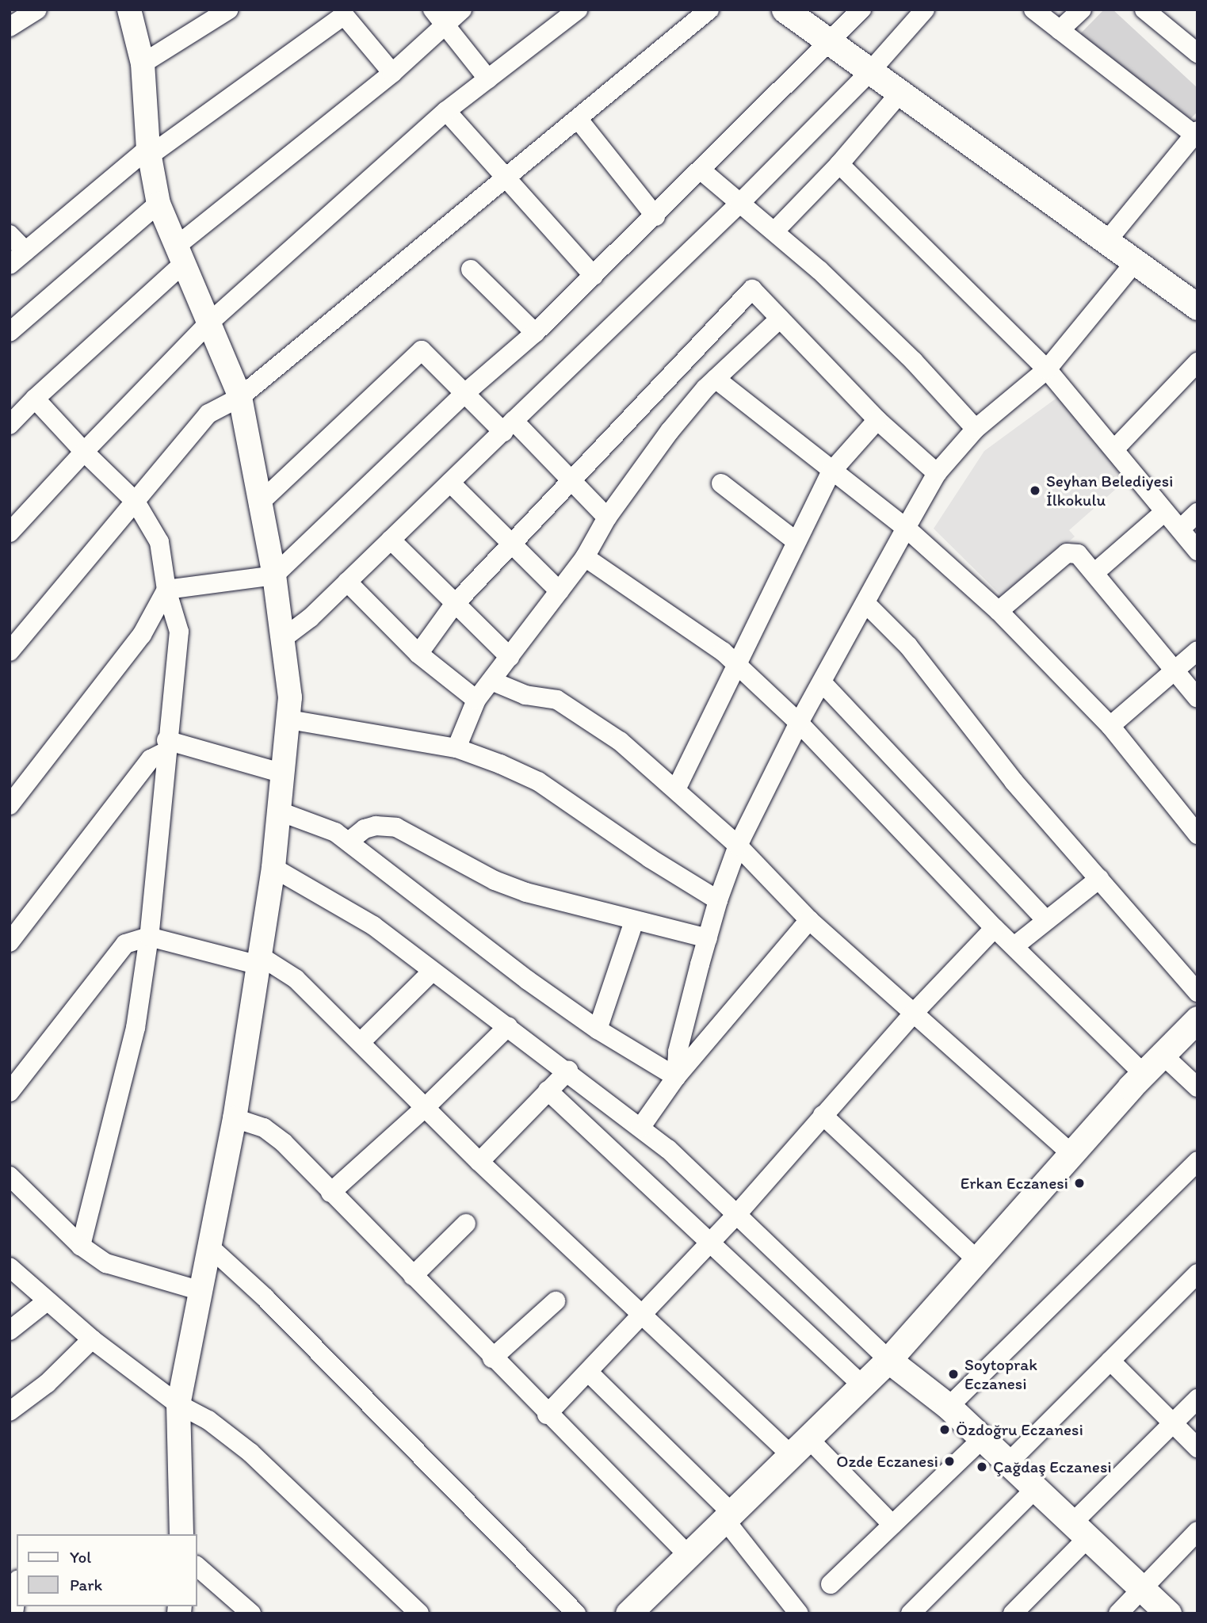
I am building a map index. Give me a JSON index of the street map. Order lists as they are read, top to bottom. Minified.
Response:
{"places":["Seyhan Belediyesi İlkokulu","Erkan Eczanesi","Soytoprak Eczanesi","Özdoğru Eczanesi","Ozde Eczanesi","Çağdaş Eczanesi"],"legend":["Yol","Park"]}
